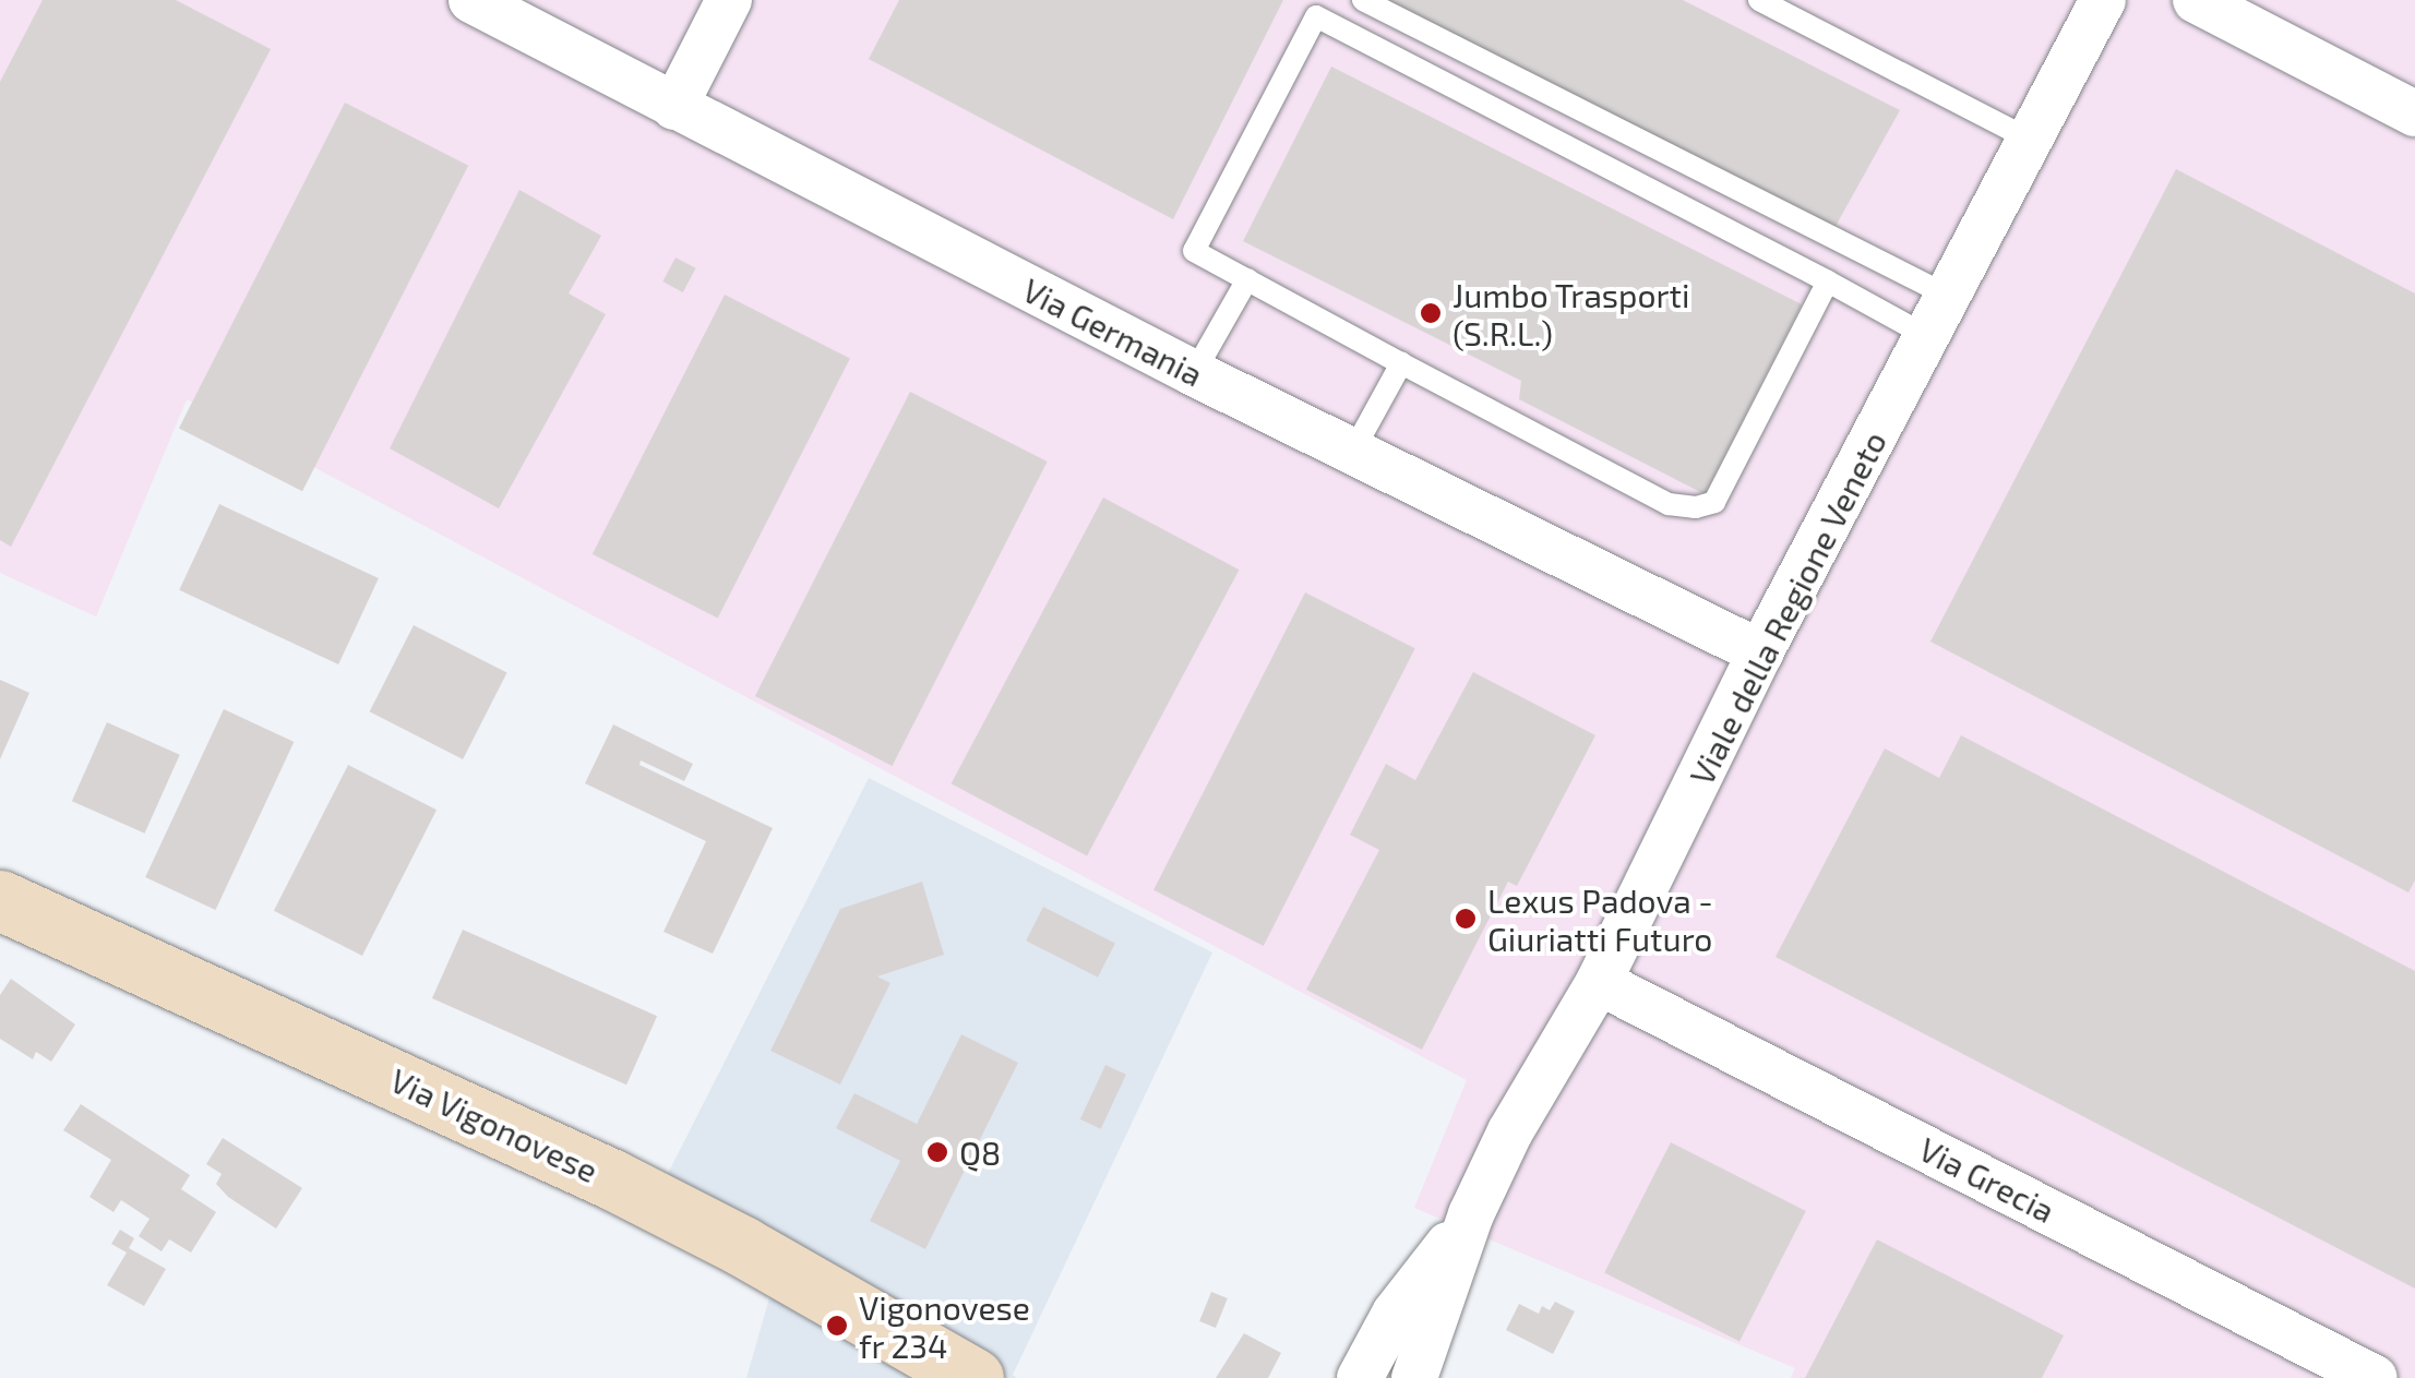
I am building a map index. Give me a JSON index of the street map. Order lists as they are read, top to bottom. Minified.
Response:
{"streets":{"main road":["Via Vigonovese"],"street":["Via Germania","Viale della Regione Veneto","Via Grecia"]},"crossings":[["Via Germania","Viale della Regione Veneto"],["Viale della Regione Veneto","Via Grecia"]],"places":["Jumbo Trasporti (S.R.L.)","Lexus Padova - Giuriatti Futuro","Q8","Vigonovese fr 234"]}
